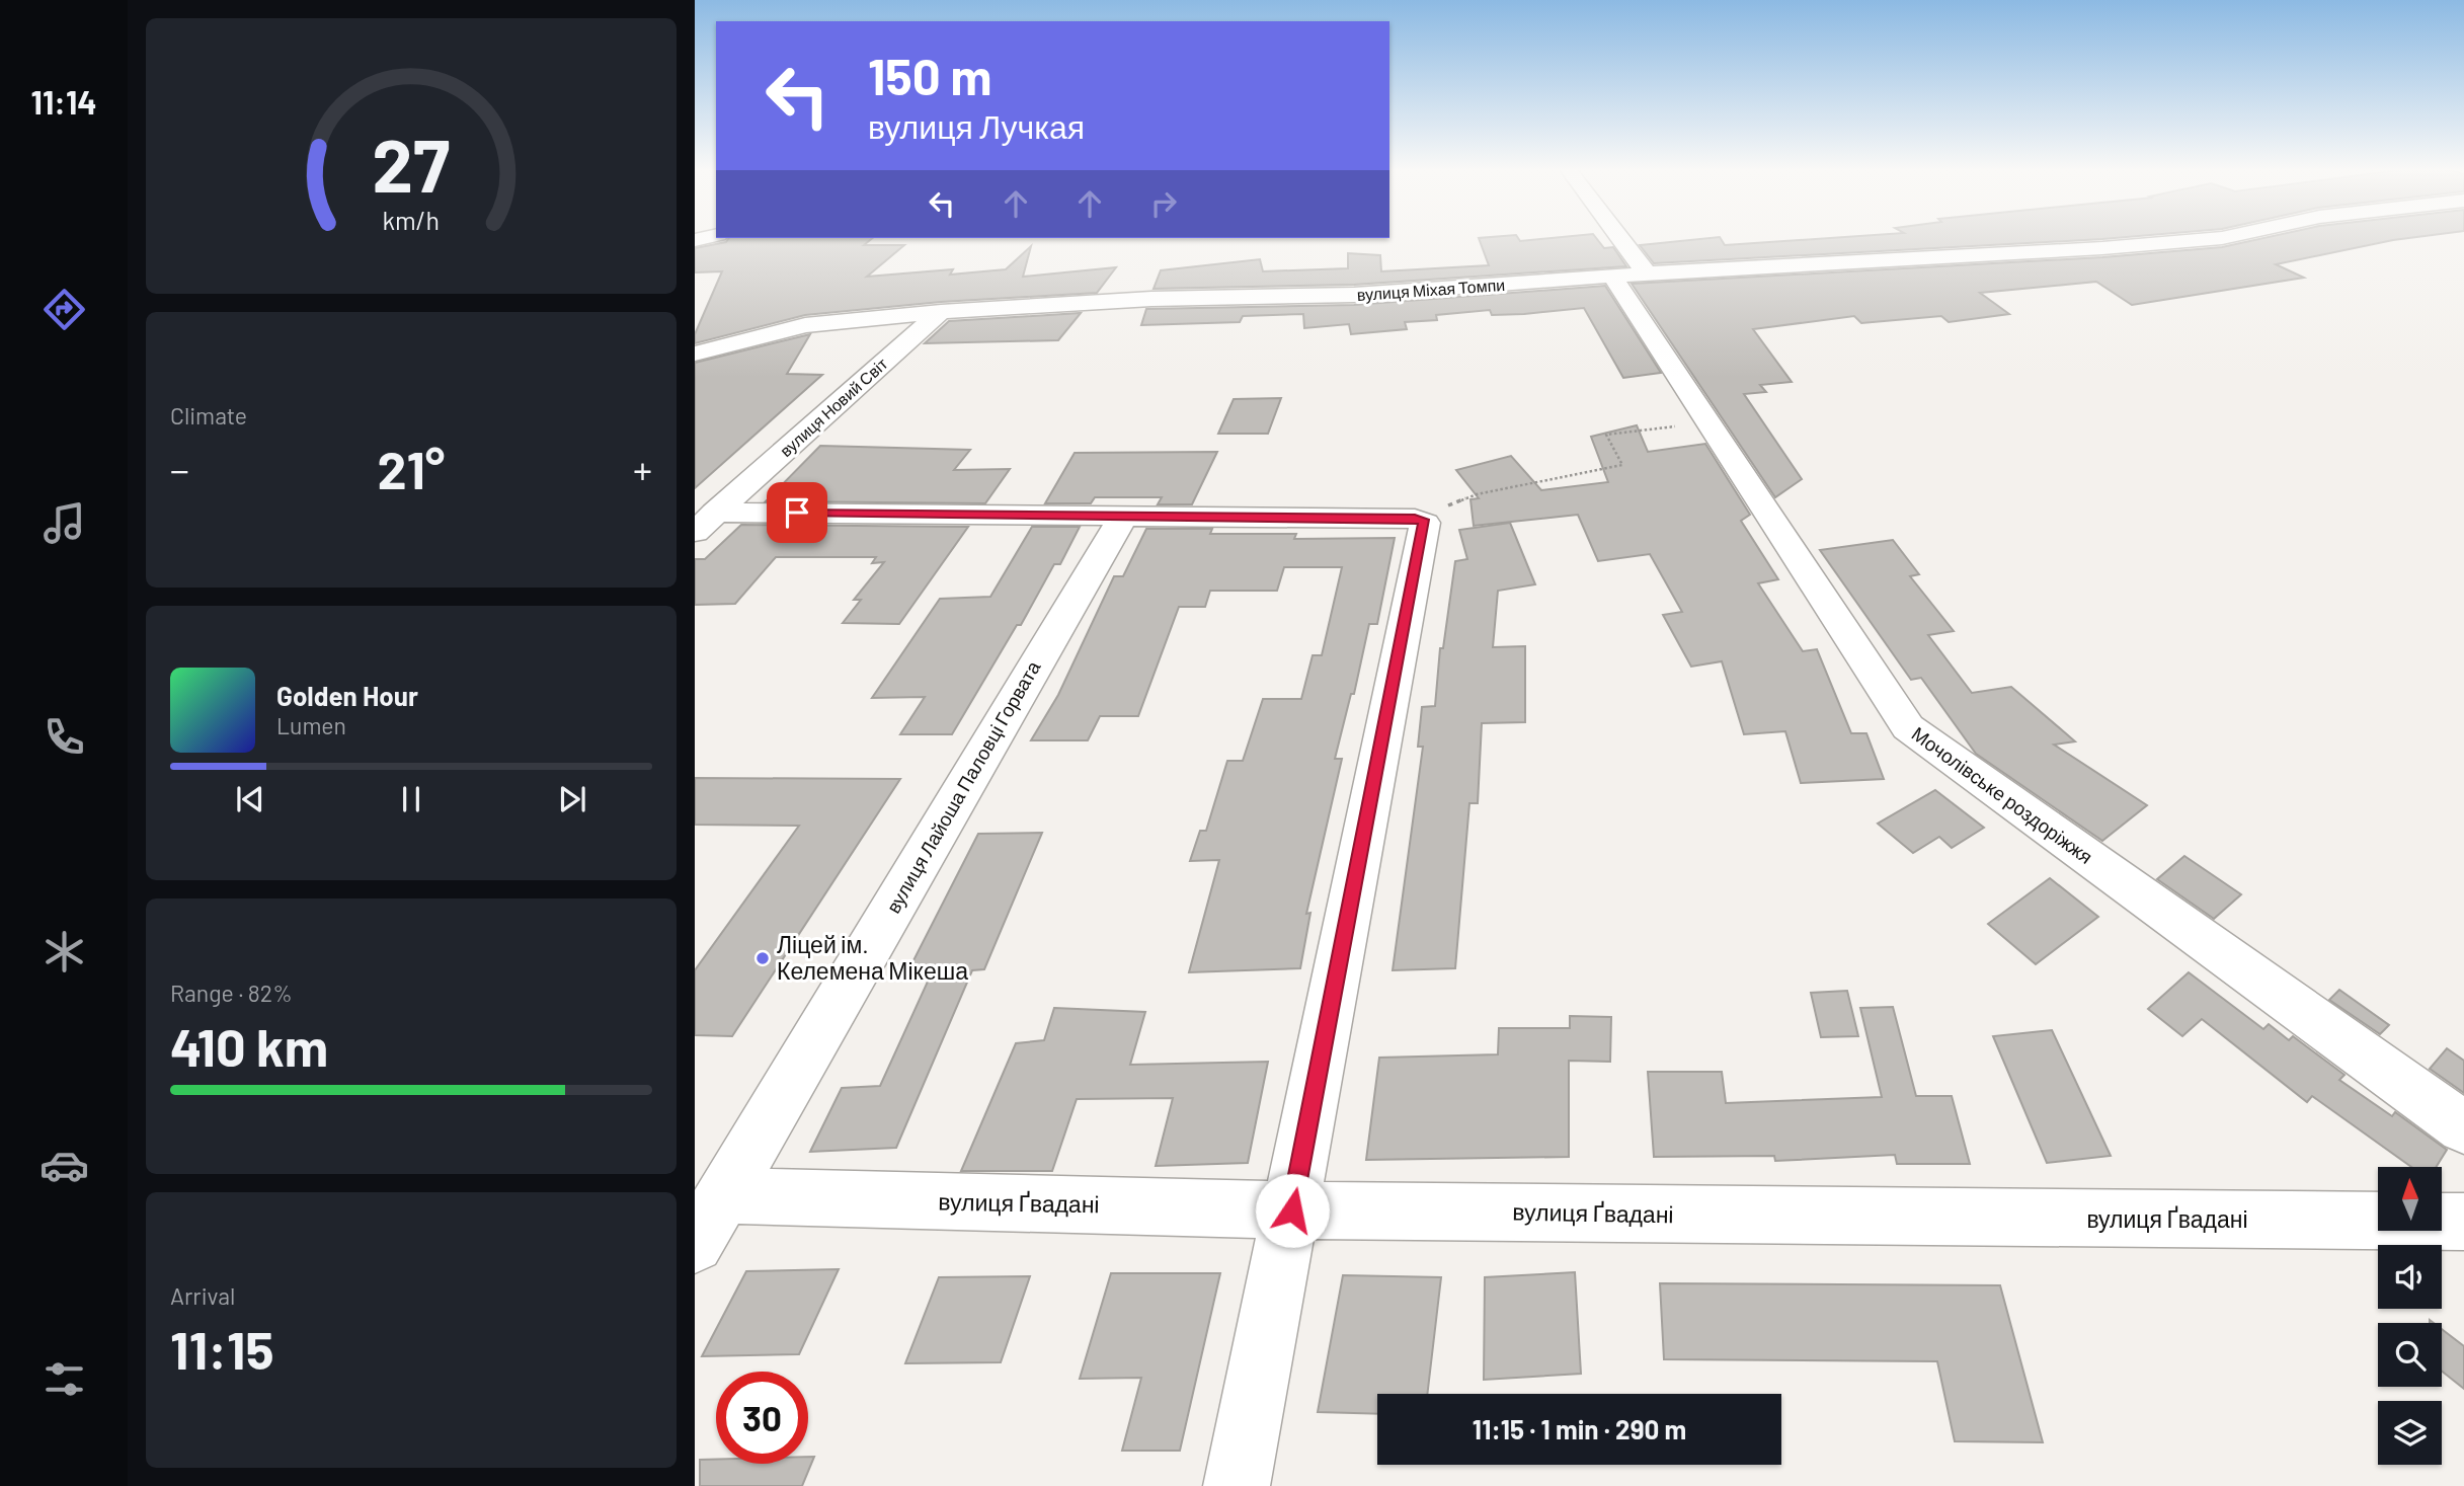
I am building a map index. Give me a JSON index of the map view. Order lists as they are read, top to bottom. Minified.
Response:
{"streets":{"street":["вулиця Міхая Томпи","вулиця Новий Світ","вулиця Лайоша Паловці Горвата","Мочолівське роздоріжжя","вулиця Ґвадані"]},"crossings":[["вулиця Міхая Томпи","вулиця Новий Світ"],["вулиця Міхая Томпи","Мочолівське роздоріжжя"],["вулиця Лайоша Паловці Горвата","вулиця Ґвадані"]],"places":["Ліцей ім. Келемена Мікеша"],"north":"top","page":{"tabs":"11:14","turn":["150 m","вулиця Лучкая"],"tile":["Climate",["Range · 82%","410 km"],["Arrival","11:15"]],"heat":["−","21°","+"],"song":["Golden Hour","Lumen"],"limit":"30","trip":"11:15 · 1 min · 290 m","gauge":["27","km/h"]}}
